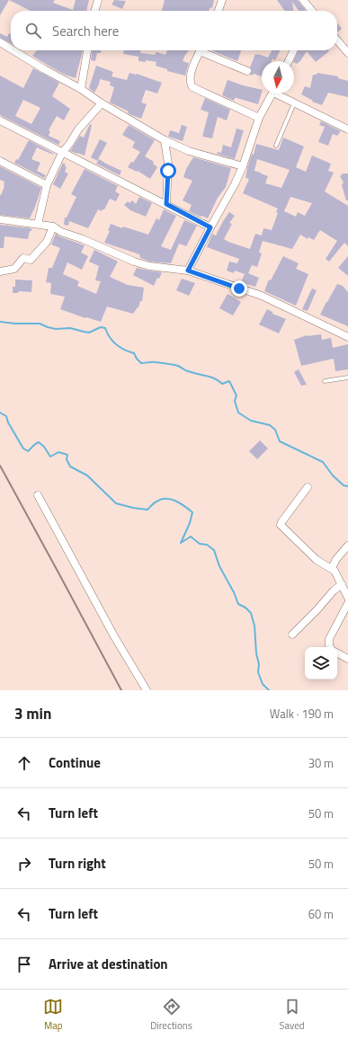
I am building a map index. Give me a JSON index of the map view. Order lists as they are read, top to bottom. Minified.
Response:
{"north":"bottom","page":{"search":"Search here","heading":["3 min","Walk · 190 m"],"list":[["Continue","30 m"],["Turn left","50 m"],["Turn right","50 m"],["Turn left","60 m"],"Arrive at destination"],"nav":["Map","Directions","Saved"]}}
